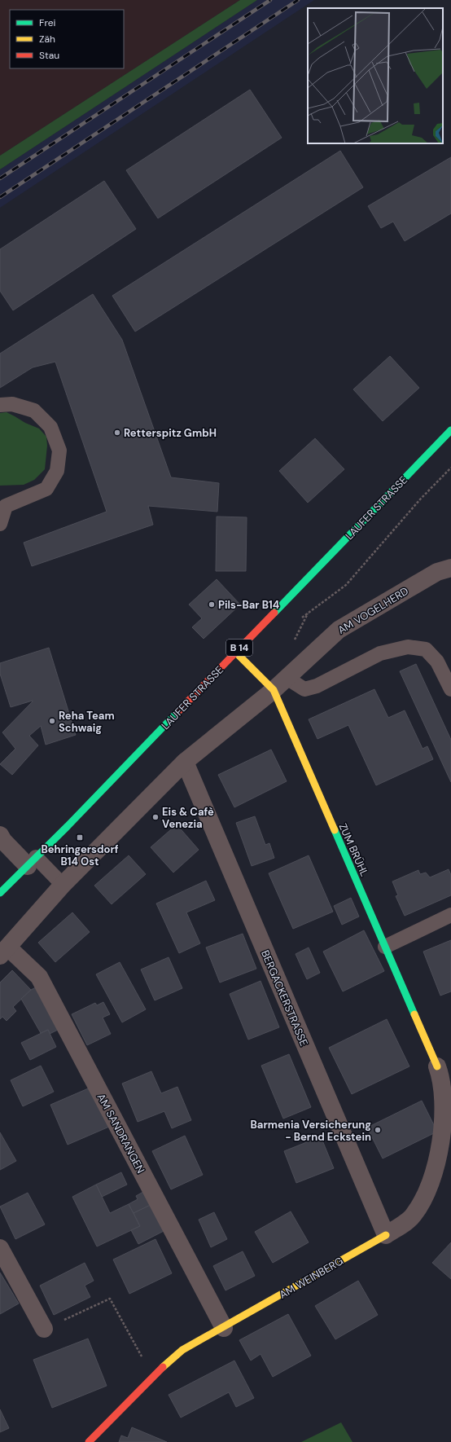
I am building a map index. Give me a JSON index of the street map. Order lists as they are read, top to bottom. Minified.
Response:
{"streets":{"street":["LAUFER STRASSE","AM VOGELHERD","B 14","ZUM BRÜHL","BERGACKERSTRASSE","AM SANDRANGEN","AM WEINBERG"]},"crossings":[["LAUFER STRASSE","ZUM BRÜHL"],["AM VOGELHERD","ZUM BRÜHL"],["ZUM BRÜHL","AM WEINBERG"],["BERGACKERSTRASSE","AM WEINBERG"],["AM SANDRANGEN","AM WEINBERG"]],"places":{"other":["Retterspitz GmbH","Pils-Bar B14","Reha Team Schwaig","Eis & Cafè Venezia","Barmenia Versicherung - Bernd Eckstein"],"transit":["Behringersdorf B14 Ost"]},"legend":["Frei","Zäh","Stau"]}
